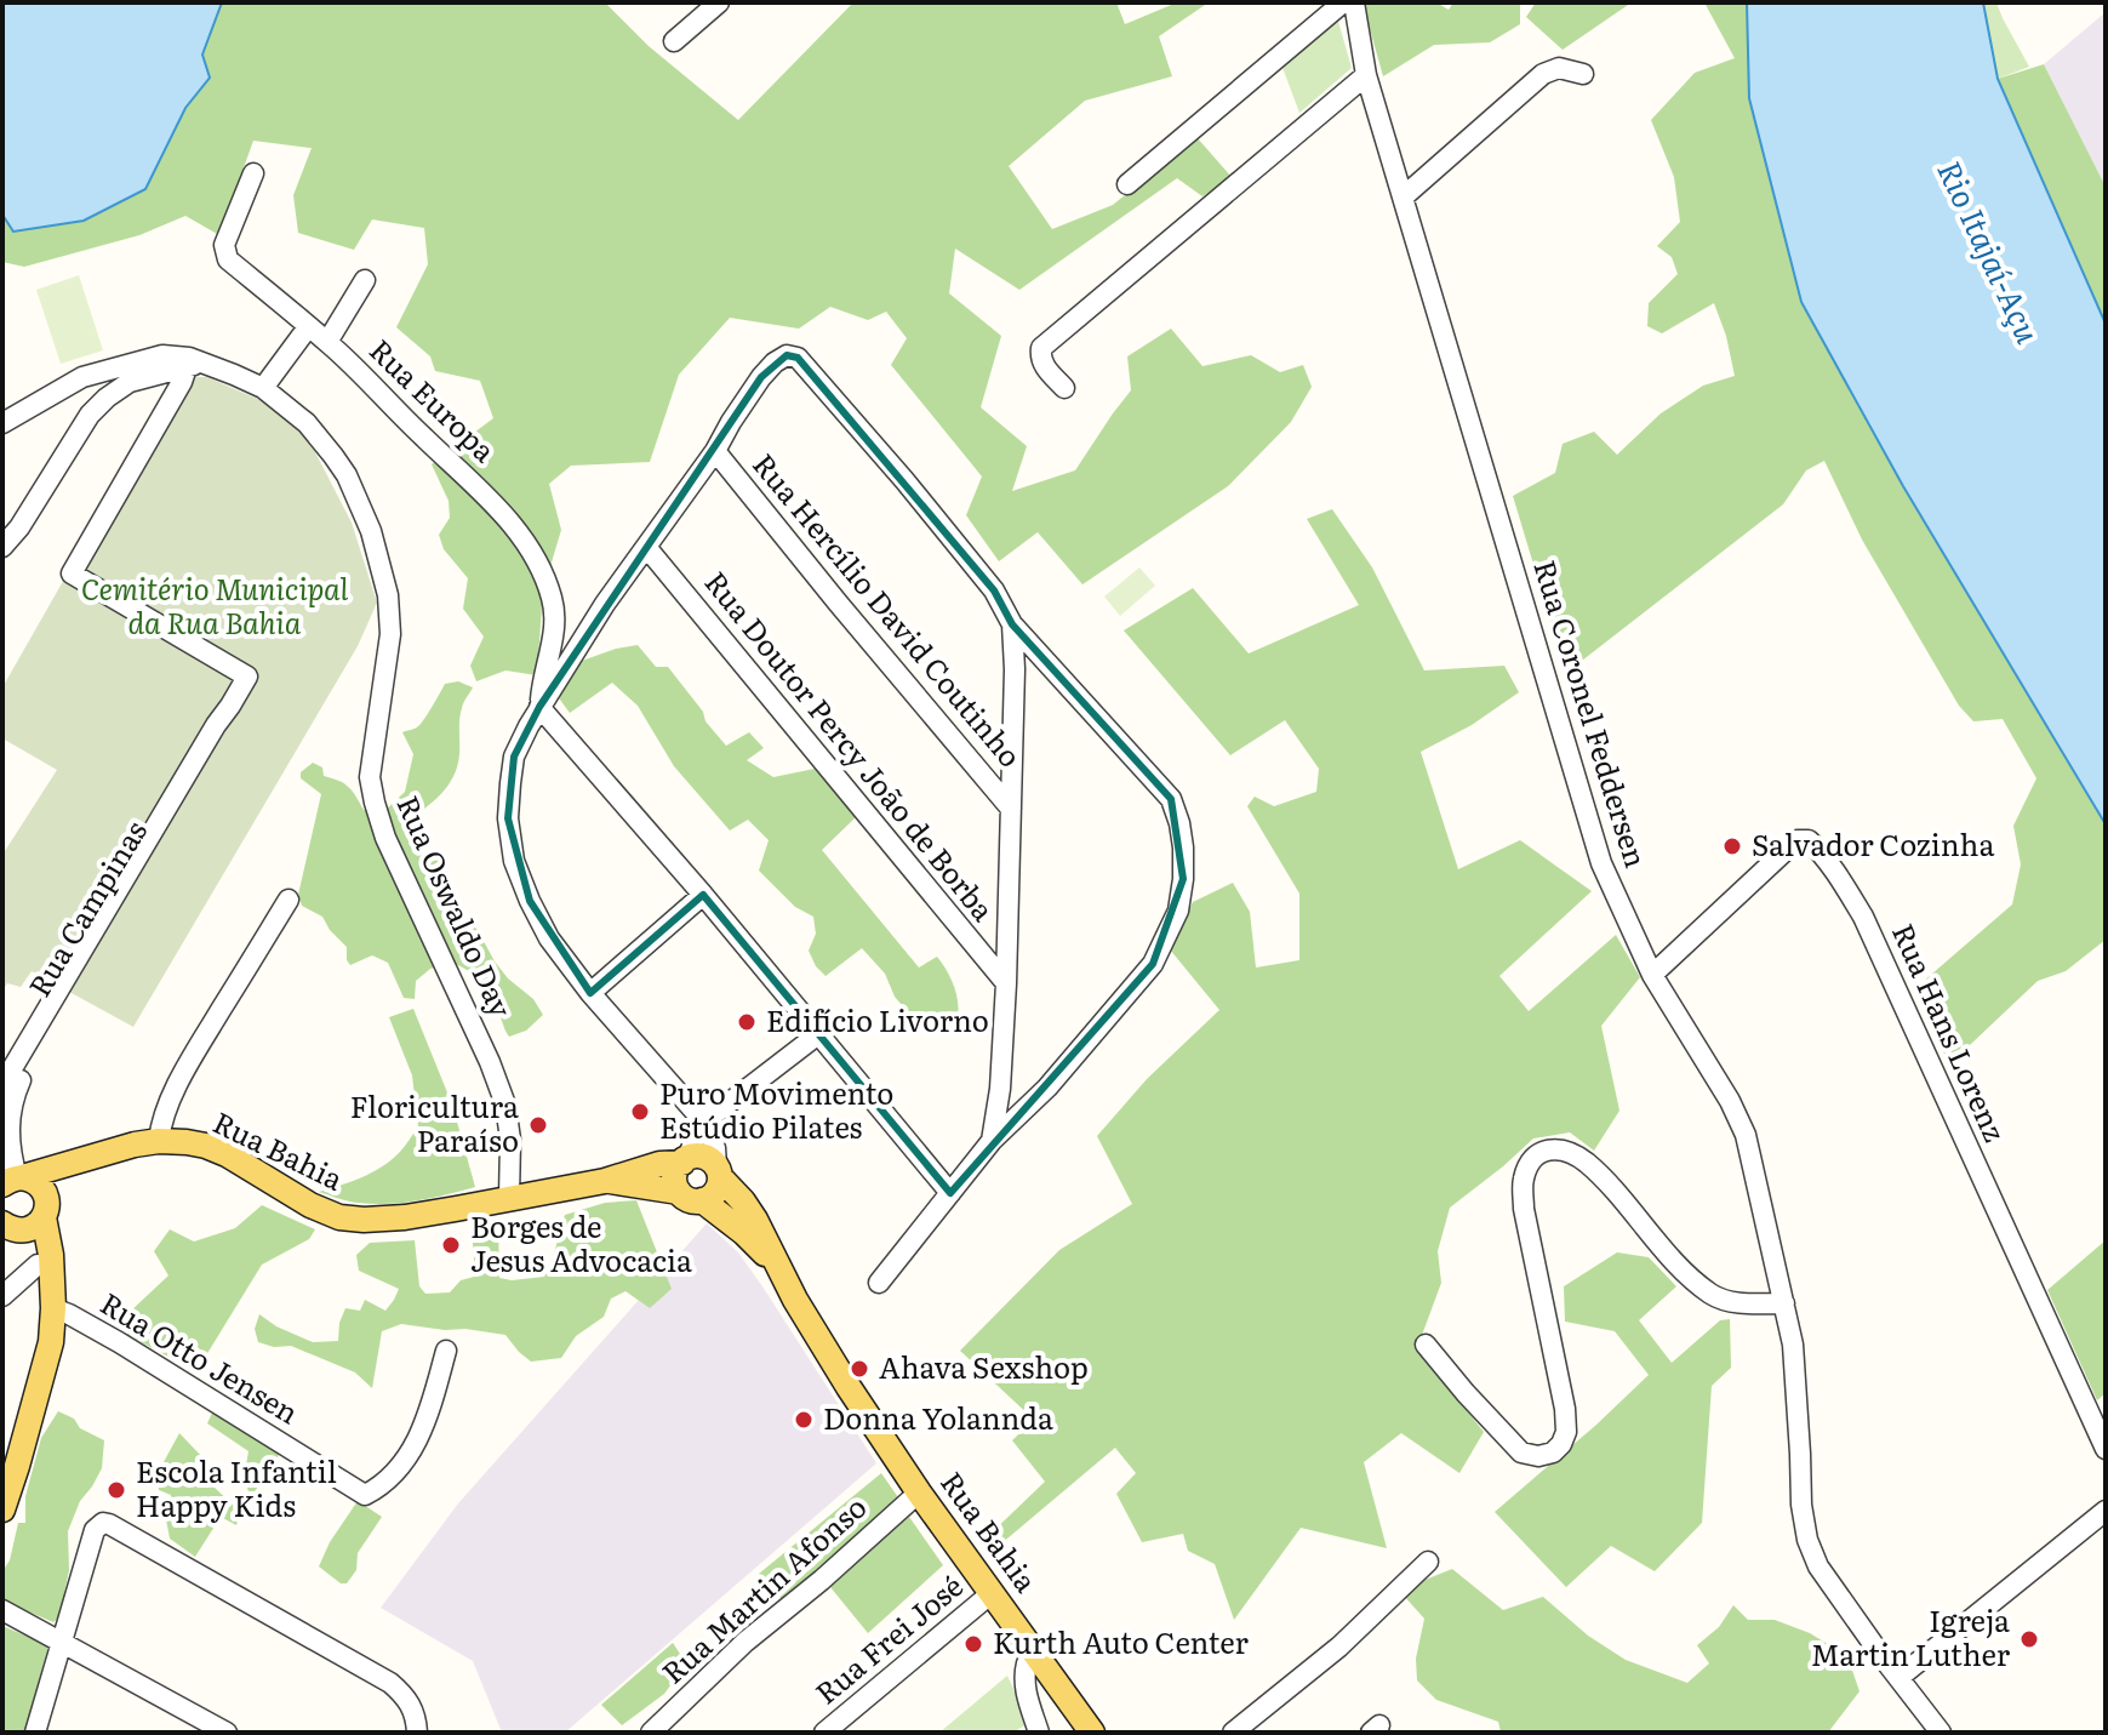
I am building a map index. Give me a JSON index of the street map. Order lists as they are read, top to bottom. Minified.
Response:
{"streets":{"main road":["Rua Bahia"],"street":["Rua Europa","Rua Hercílio David Coutinho","Rua Coronel Feddersen","Rua Doutor Percy João de Borba","Rua Oswaldo Day","Rua Campinas","Rua Hans Lorenz","Rua Otto Jensen","Rua Martin Afonso","Rua Frei José"]},"crossings":[["Rua Coronel Feddersen","Rua Hans Lorenz"],["Rua Oswaldo Day","Rua Bahia"],["Rua Campinas","Rua Bahia"],["Rua Bahia","Rua Martin Afonso"],["Rua Bahia","Rua Frei José"]],"water":["Rio Itajaí-Açu"],"parks":["Cemitério Municipal da Rua Bahia"],"places":["Salvador Cozinha","Edifício Livorno","Puro Movimento Estúdio Pilates","Floricultura Paraíso","Borges de Jesus Advocacia","Ahava Sexshop","Donna Yolannda","Escola Infantil Happy Kids","Igreja Martin Luther","Kurth Auto Center"]}
